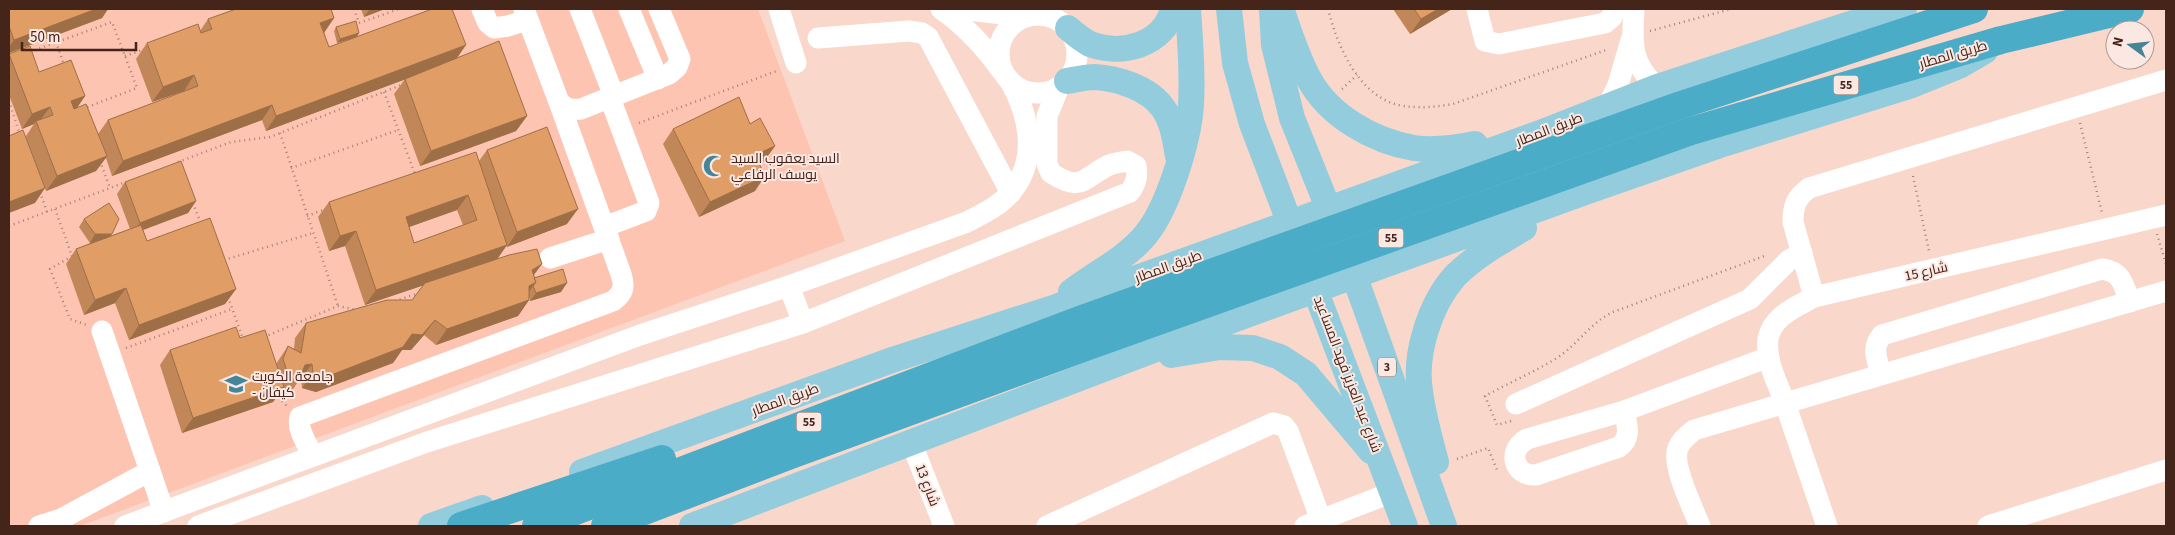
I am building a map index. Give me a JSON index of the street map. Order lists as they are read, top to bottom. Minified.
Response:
{"streets":{"highway":["طريق المطار","55"],"main road":["3","شارع عبد العزيز فهد المساعيد"],"street":["شارع 15","شارع 13"]},"crossings":[["طريق المطار","3"],["طريق المطار","شارع عبد العزيز فهد المساعيد"],["طريق المطار","شارع 13"]],"places":{"mosque":["السيد يعقوب السيد يوسف الرفاعي"],"school or university":["جامعة الكويت - كيفان"]},"scale_bar":"50 m","north":"left"}
